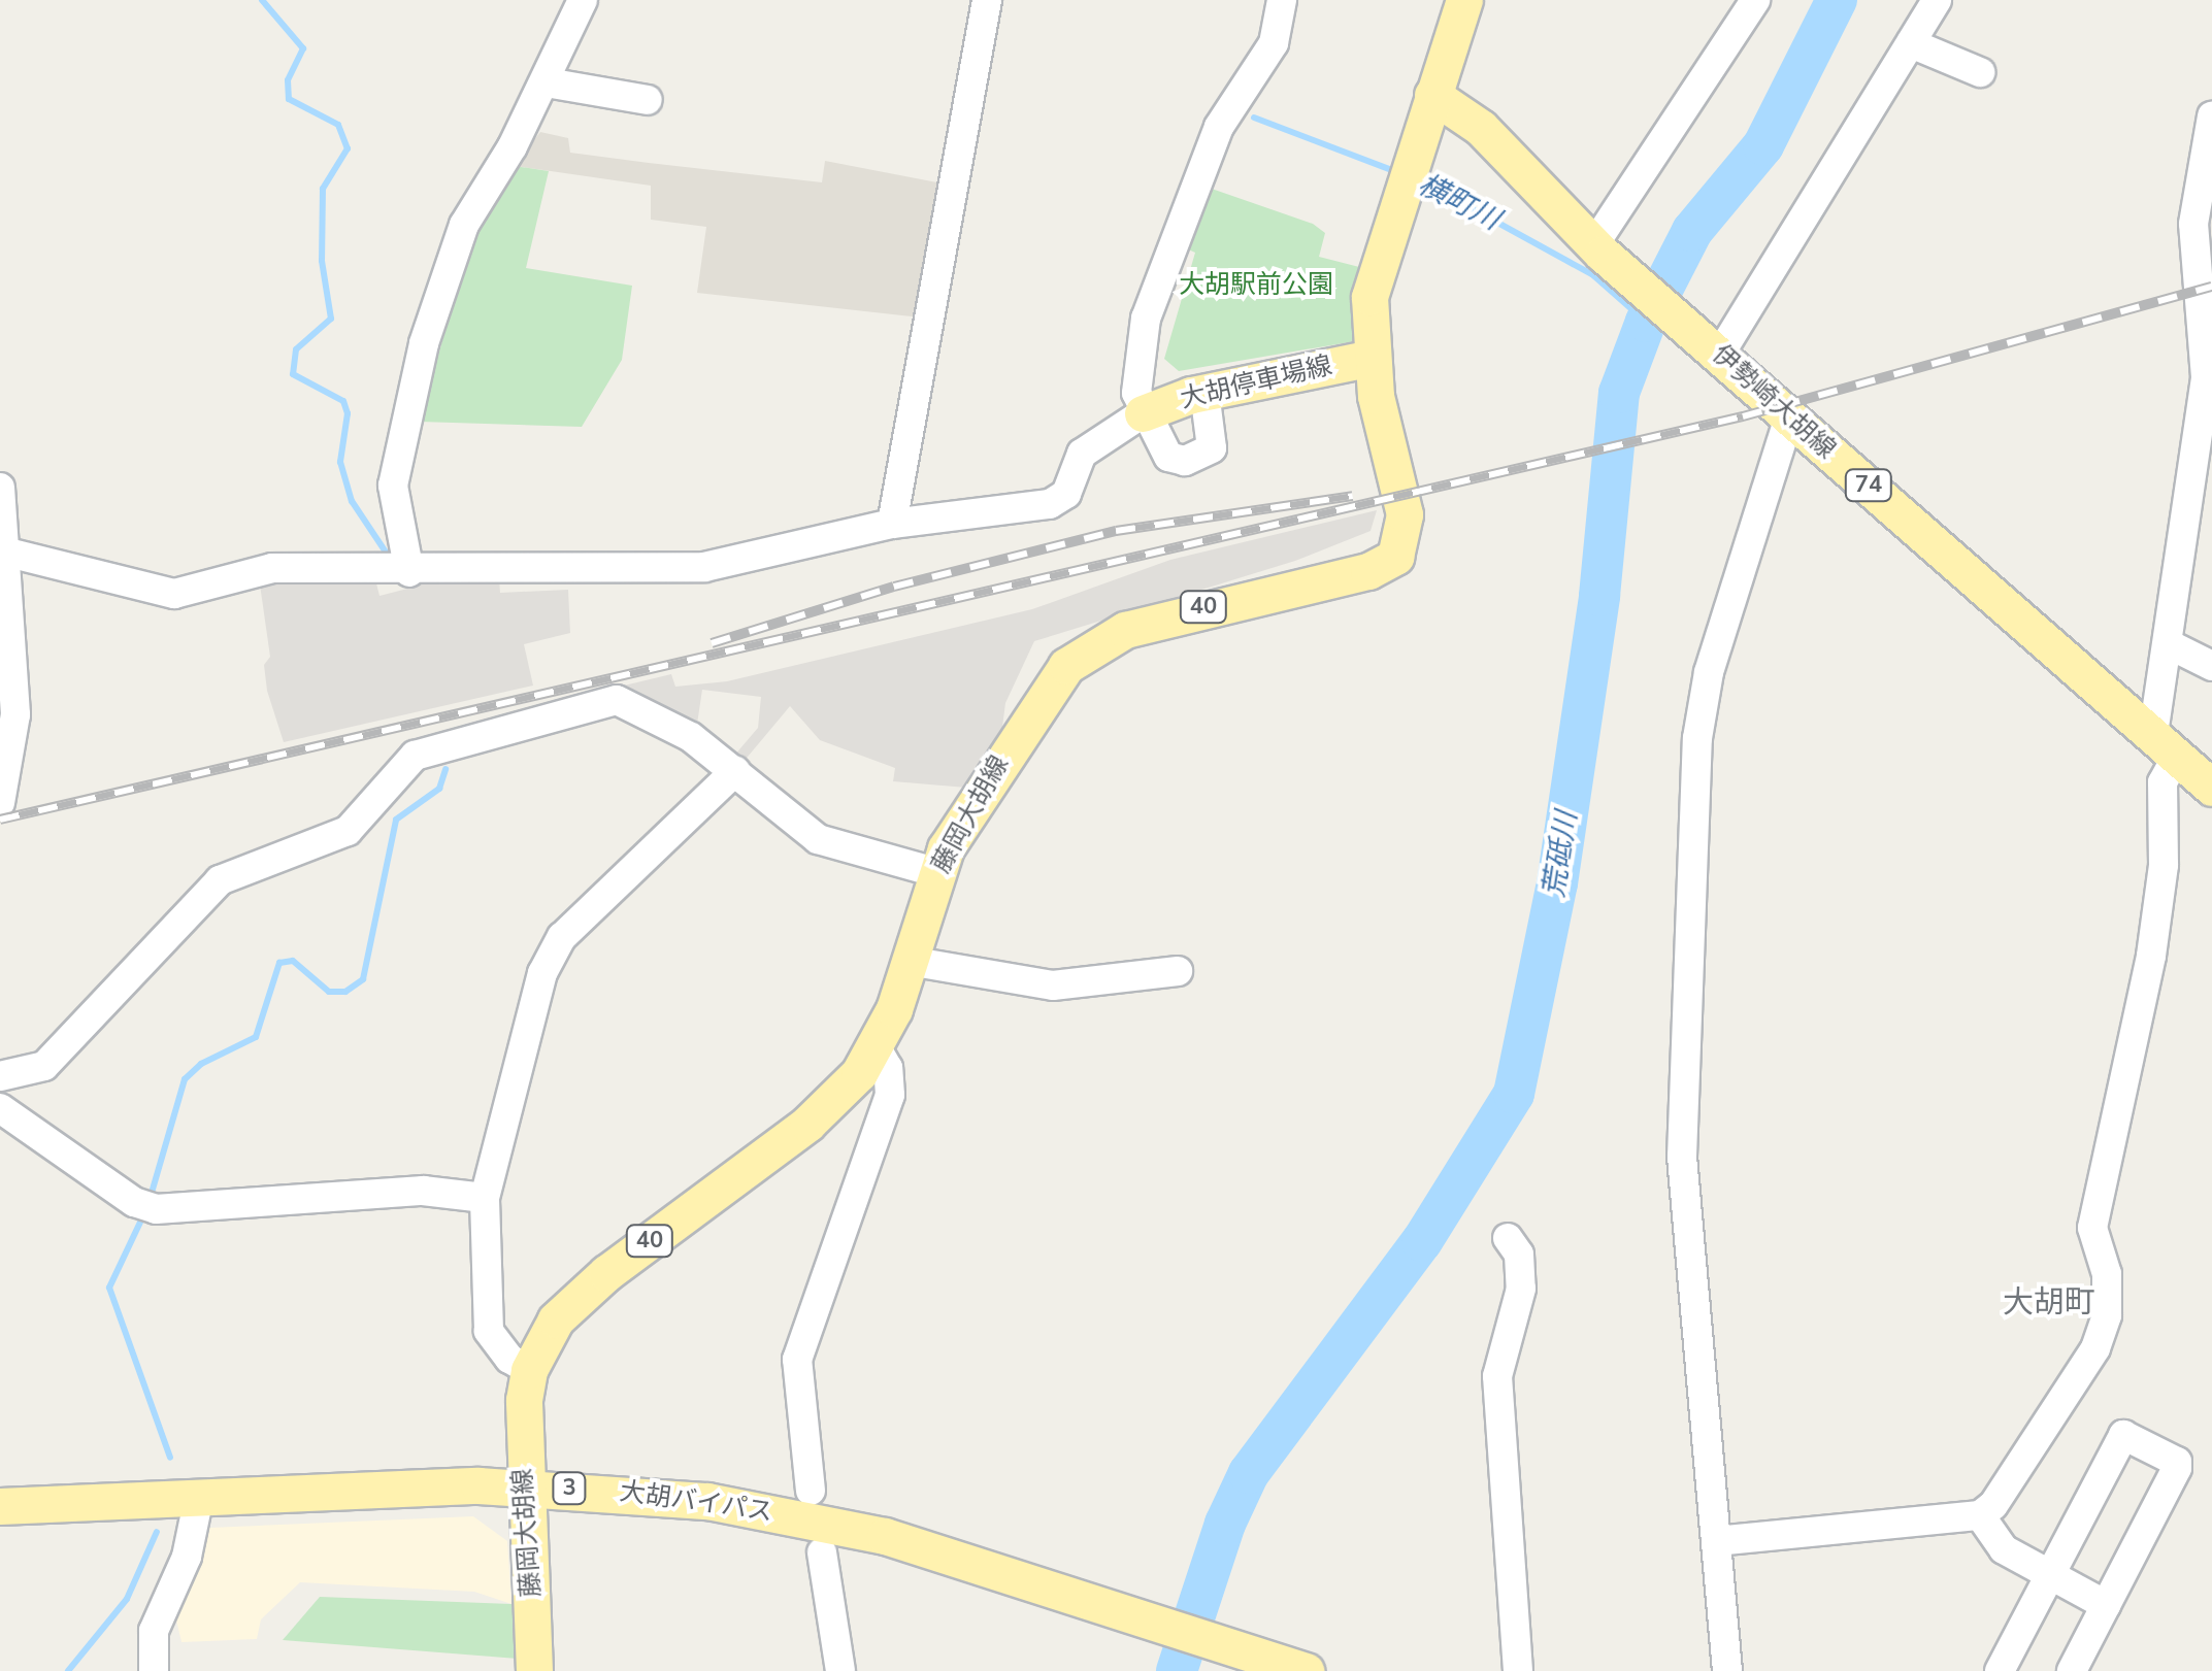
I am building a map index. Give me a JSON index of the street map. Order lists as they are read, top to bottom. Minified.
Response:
{"streets":{"main road":["大胡停車場線","伊勢崎大胡線","74","40","藤岡大胡線","3","大胡バイパス"]},"crossings":[["大胡停車場線","藤岡大胡線"],["伊勢崎大胡線","藤岡大胡線"],["藤岡大胡線","大胡バイパス"]],"districts":["大胡町"],"water":["横町川","荒砥川"],"parks":["大胡駅前公園"]}
